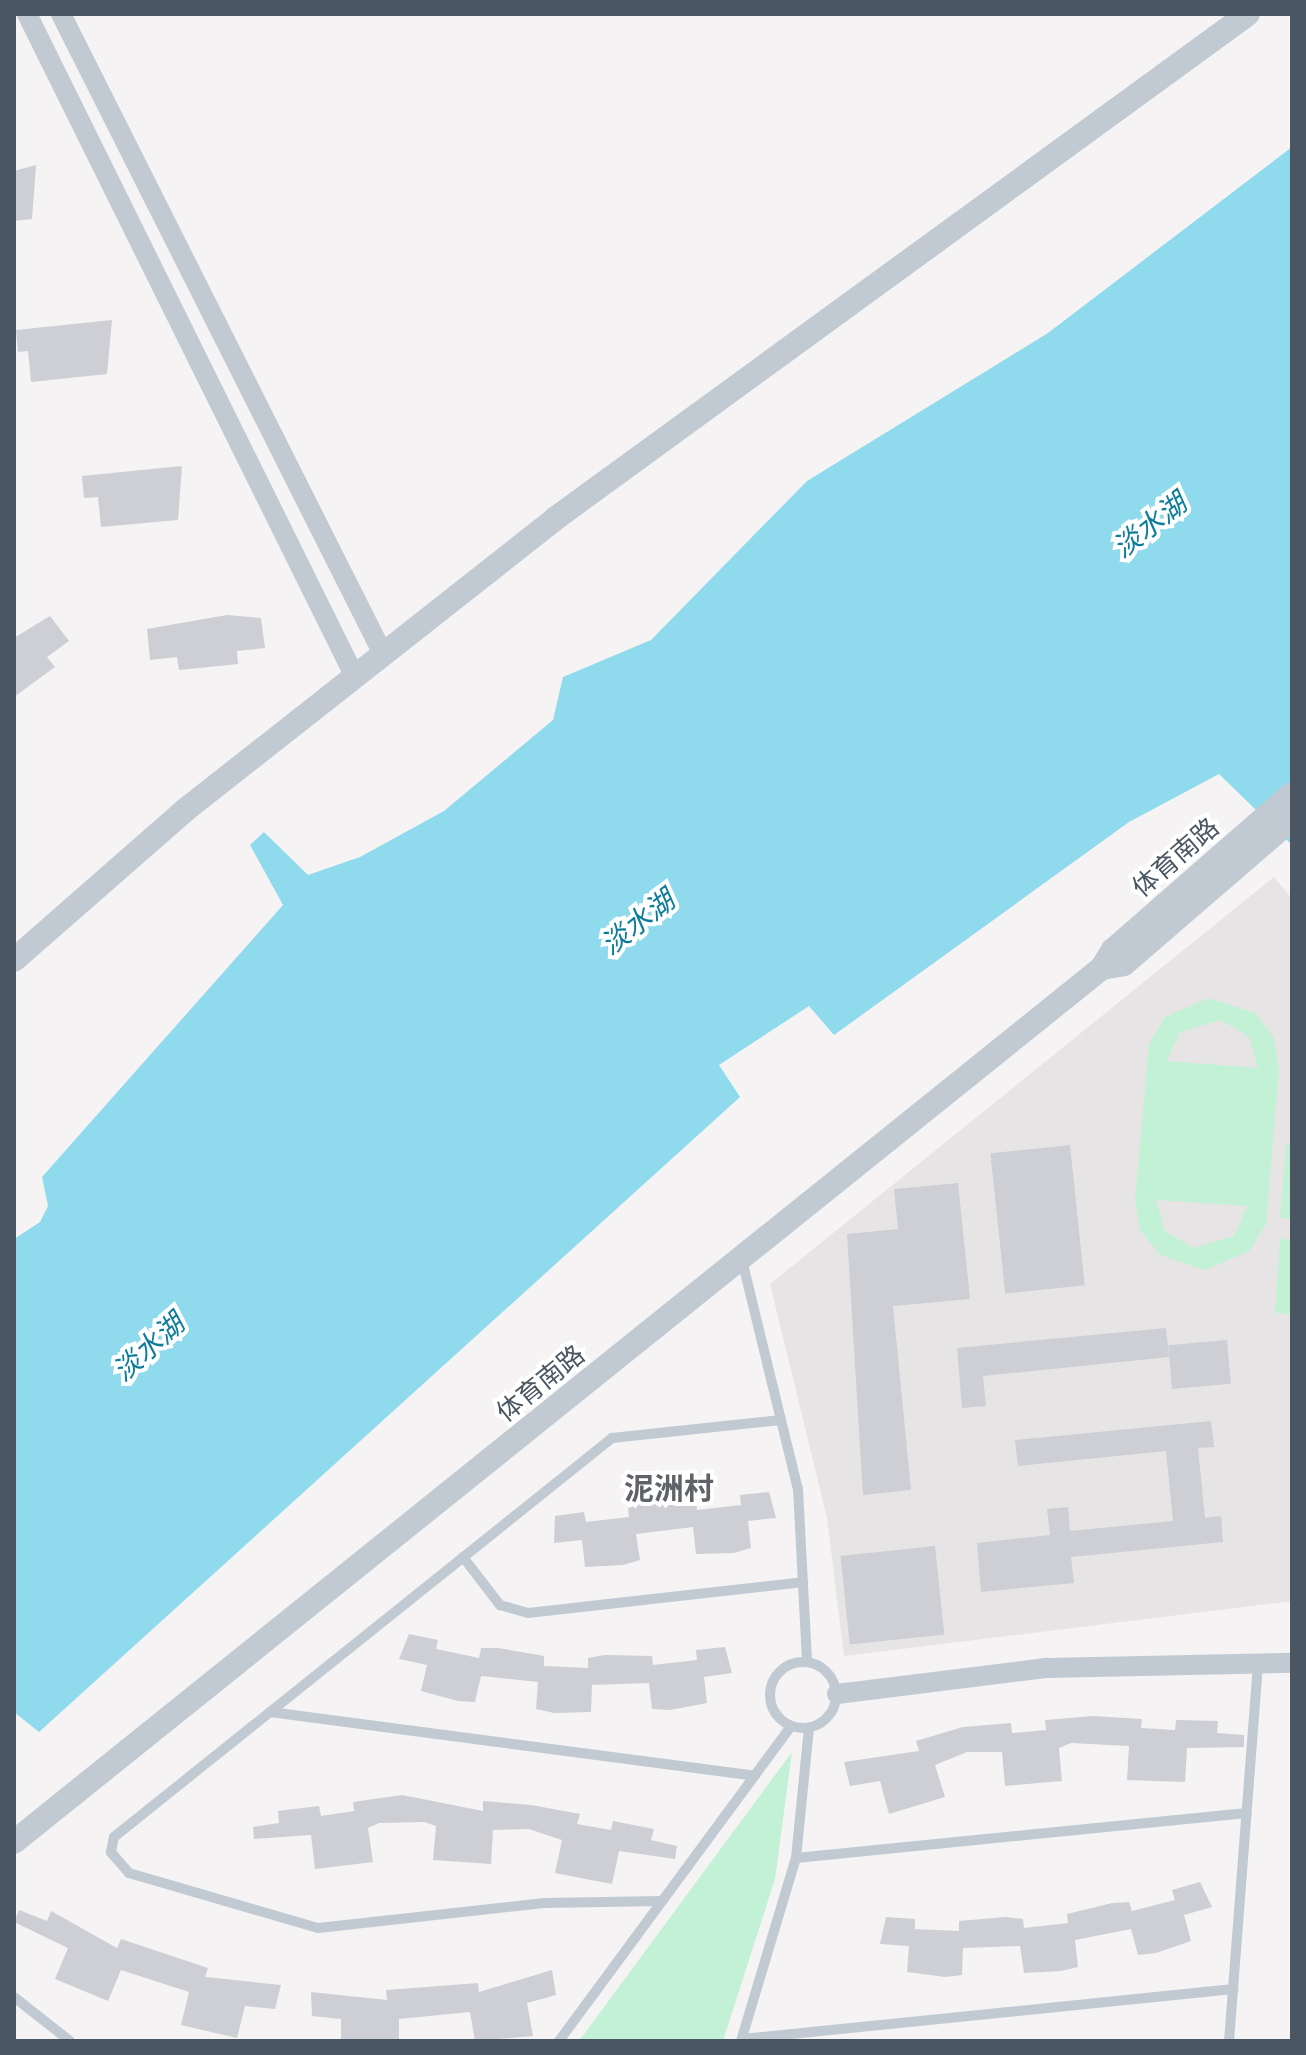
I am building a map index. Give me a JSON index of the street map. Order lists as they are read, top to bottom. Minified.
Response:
{"streets":{"street":["体育南路"]},"districts":["泥洲村"],"water":["淡水湖"]}
